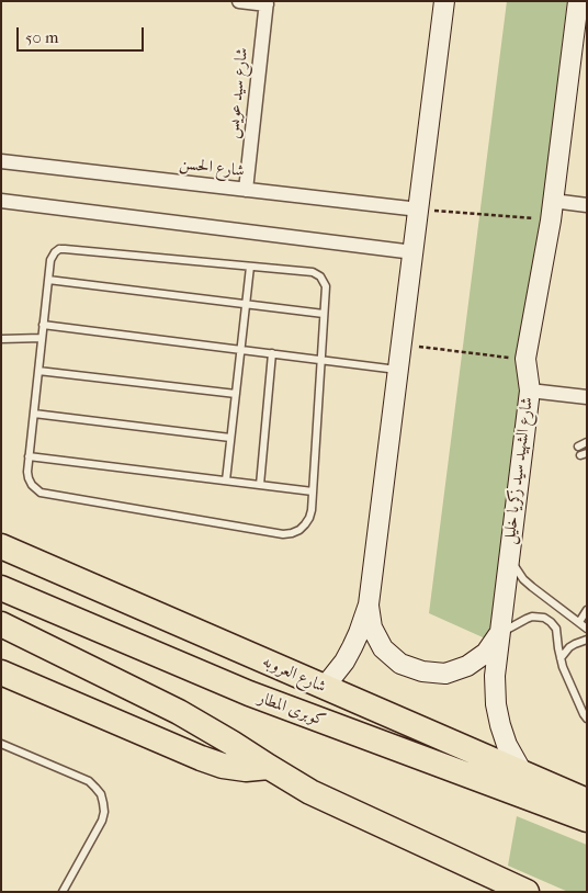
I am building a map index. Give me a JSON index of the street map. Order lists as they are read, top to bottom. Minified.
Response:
{"streets":{"highway":["شارع العروبه","كوبرى المطار"],"street":["شارع سيد عويس","شارع الحسن","شارع الشهيد سيد زكريا خليل"]},"crossings":[["شارع سيد عويس","شارع الحسن"],["شارع الشهيد سيد زكريا خليل","شارع العروبه"]],"scale_bar":"50 m"}
